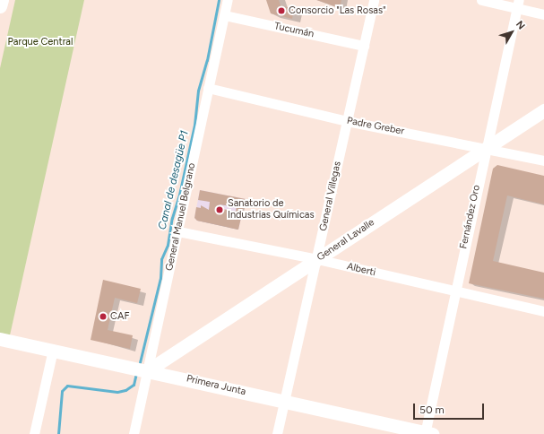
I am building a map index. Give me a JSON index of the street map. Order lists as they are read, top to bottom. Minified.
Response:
{"streets":{"street":["Tucumán","Padre Greber","General Villegas","General Manuel Belgrano","Fernández Oro","General Lavalle","Alberti","Primera Junta"]},"crossings":[["Tucumán","General Villegas"],["Tucumán","General Manuel Belgrano"],["Padre Greber","General Villegas"],["Padre Greber","General Manuel Belgrano"],["Padre Greber","Fernández Oro"],["Padre Greber","General Lavalle"],["General Villegas","General Lavalle"],["General Villegas","Alberti"],["General Villegas","Primera Junta"],["General Manuel Belgrano","General Lavalle"],["General Manuel Belgrano","Alberti"],["General Manuel Belgrano","Primera Junta"],["Fernández Oro","General Lavalle"],["Fernández Oro","Alberti"],["Fernández Oro","Primera Junta"],["General Lavalle","Alberti"],["General Lavalle","Primera Junta"]],"water":["Canal de desagüe P1"],"parks":["Parque Central"],"places":["Consorcio \"Las Rosas\"","Sanatorio de Industrias Químicas","CAF"],"scale_bar":"50 m","north":"top right"}
